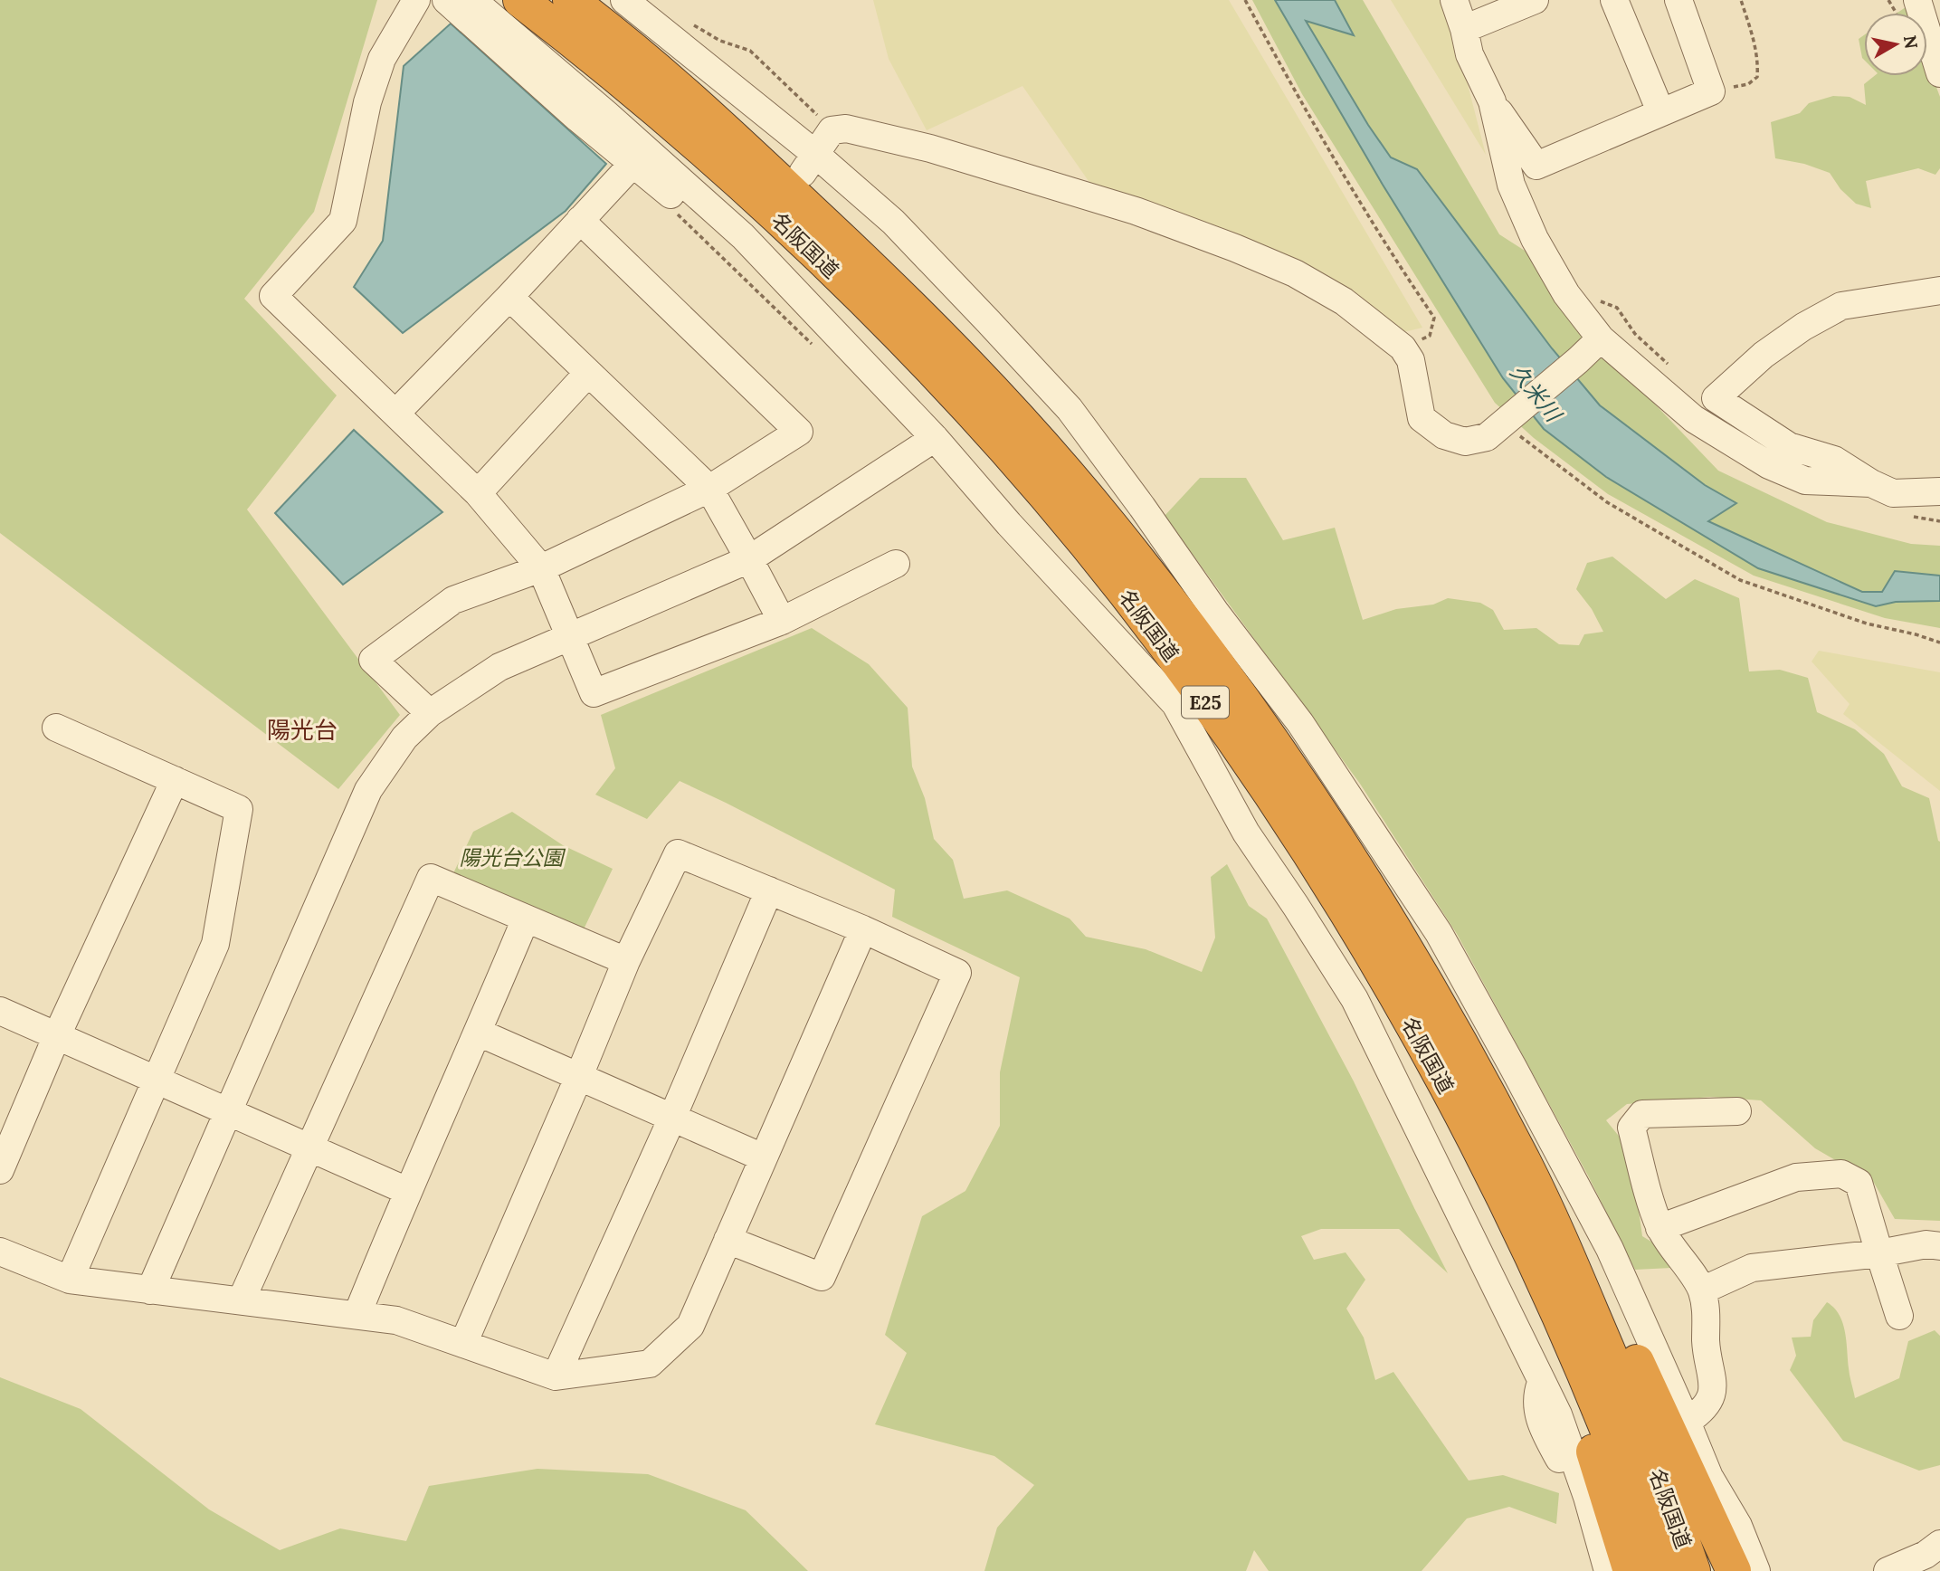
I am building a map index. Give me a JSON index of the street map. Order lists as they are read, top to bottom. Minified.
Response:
{"streets":{"highway":["名阪国道","E25"]},"districts":["陽光台"],"water":["久米川"],"parks":["陽光台公園"],"north":"right"}
